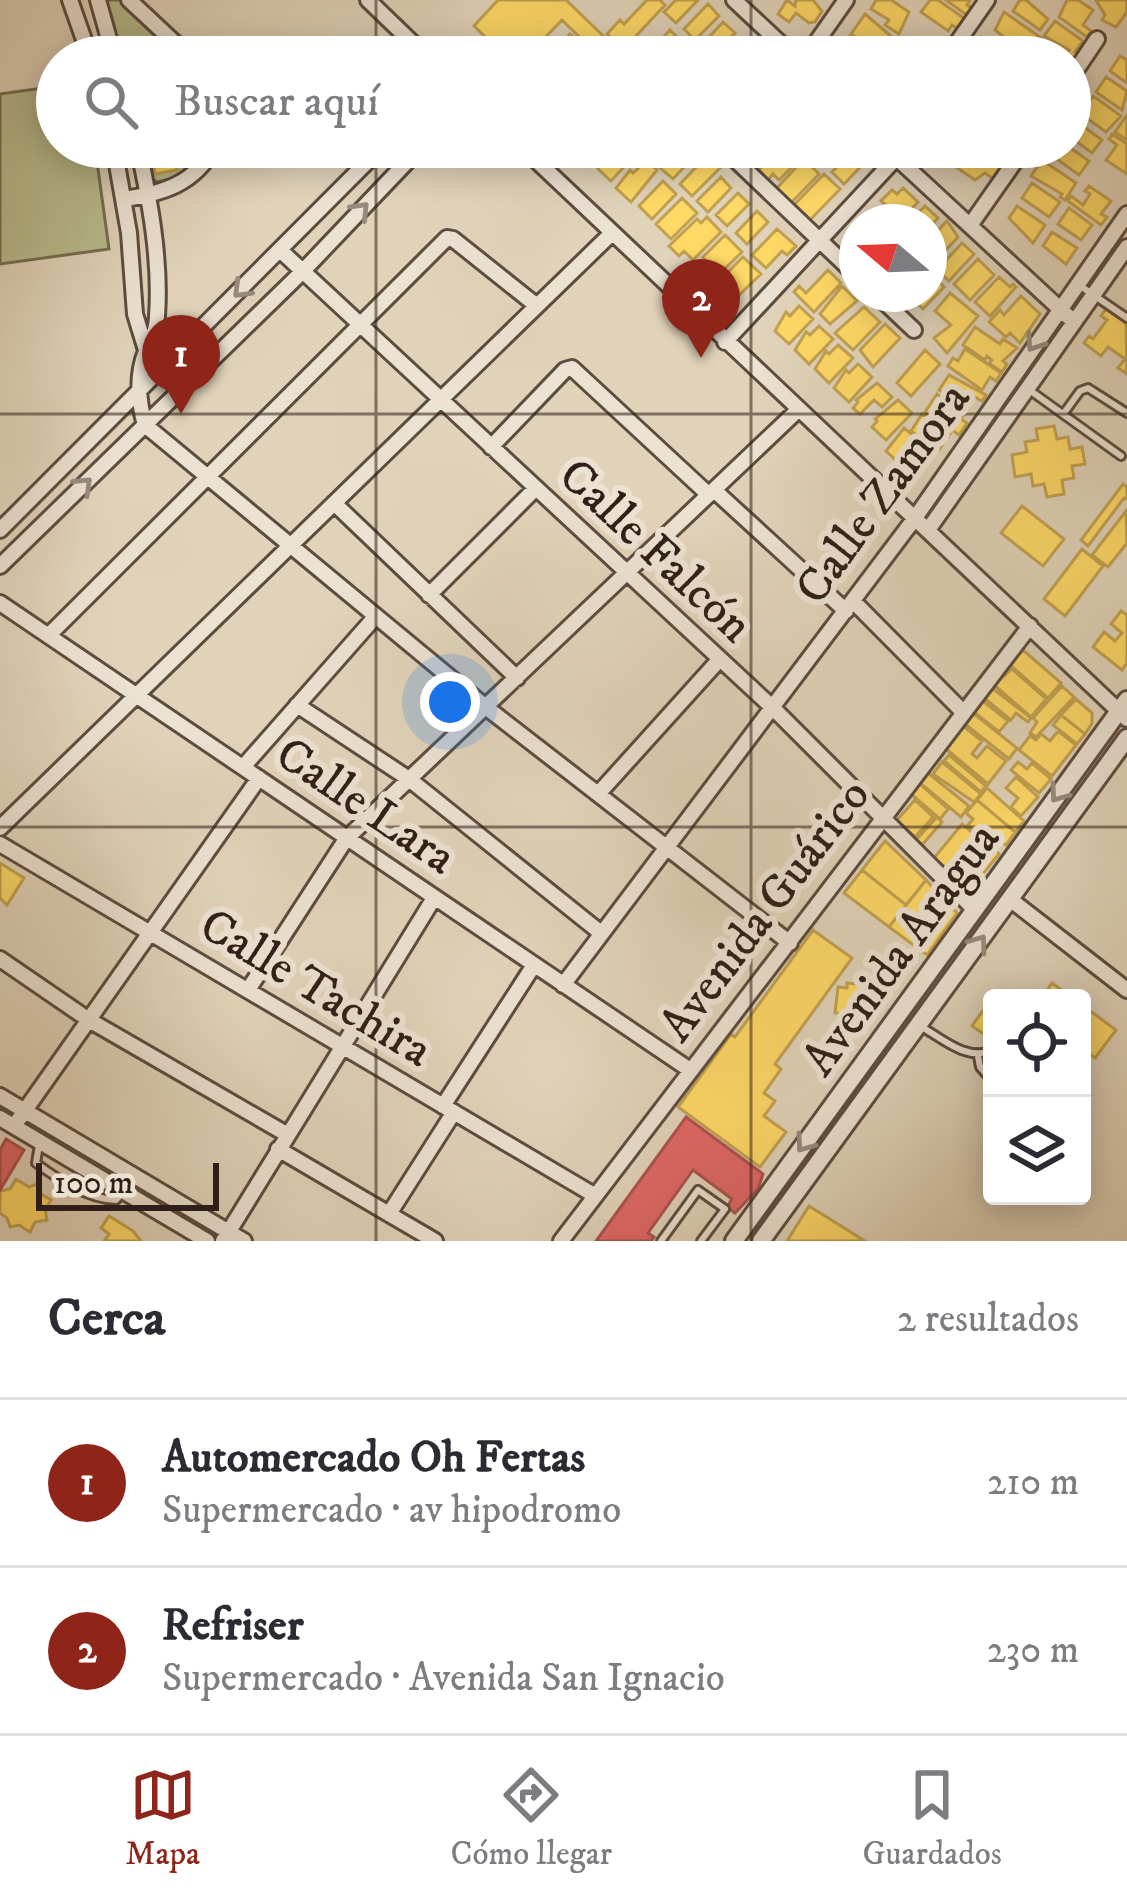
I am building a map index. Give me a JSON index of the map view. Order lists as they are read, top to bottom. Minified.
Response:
{"streets":{"street":["Calle Zamora","Calle Falcón","Calle Lara","Avenida Guárico","Avenida Aragua","Calle Tachira"]},"crossings":[["Calle Zamora","Calle Falcón"],["Calle Zamora","Calle Lara"],["Calle Falcón","Avenida Guárico"],["Calle Falcón","Avenida Aragua"],["Calle Lara","Avenida Guárico"],["Avenida Guárico","Calle Tachira"]],"scale_bar":"100 m","north":"left","page":{"search":"Buscar aquí","pins":["2","1"],"scale":"100 m","heading":["Cerca","2 resultados"],"list":[{"mark":"1","name":"Automercado Oh Fertas","note":"Supermercado · av hipodromo","value":"210 m"},{"mark":"2","name":"Refriser","note":"Supermercado · Avenida San Ignacio","value":"230 m"}],"nav":["Mapa","Cómo llegar","Guardados"]}}
